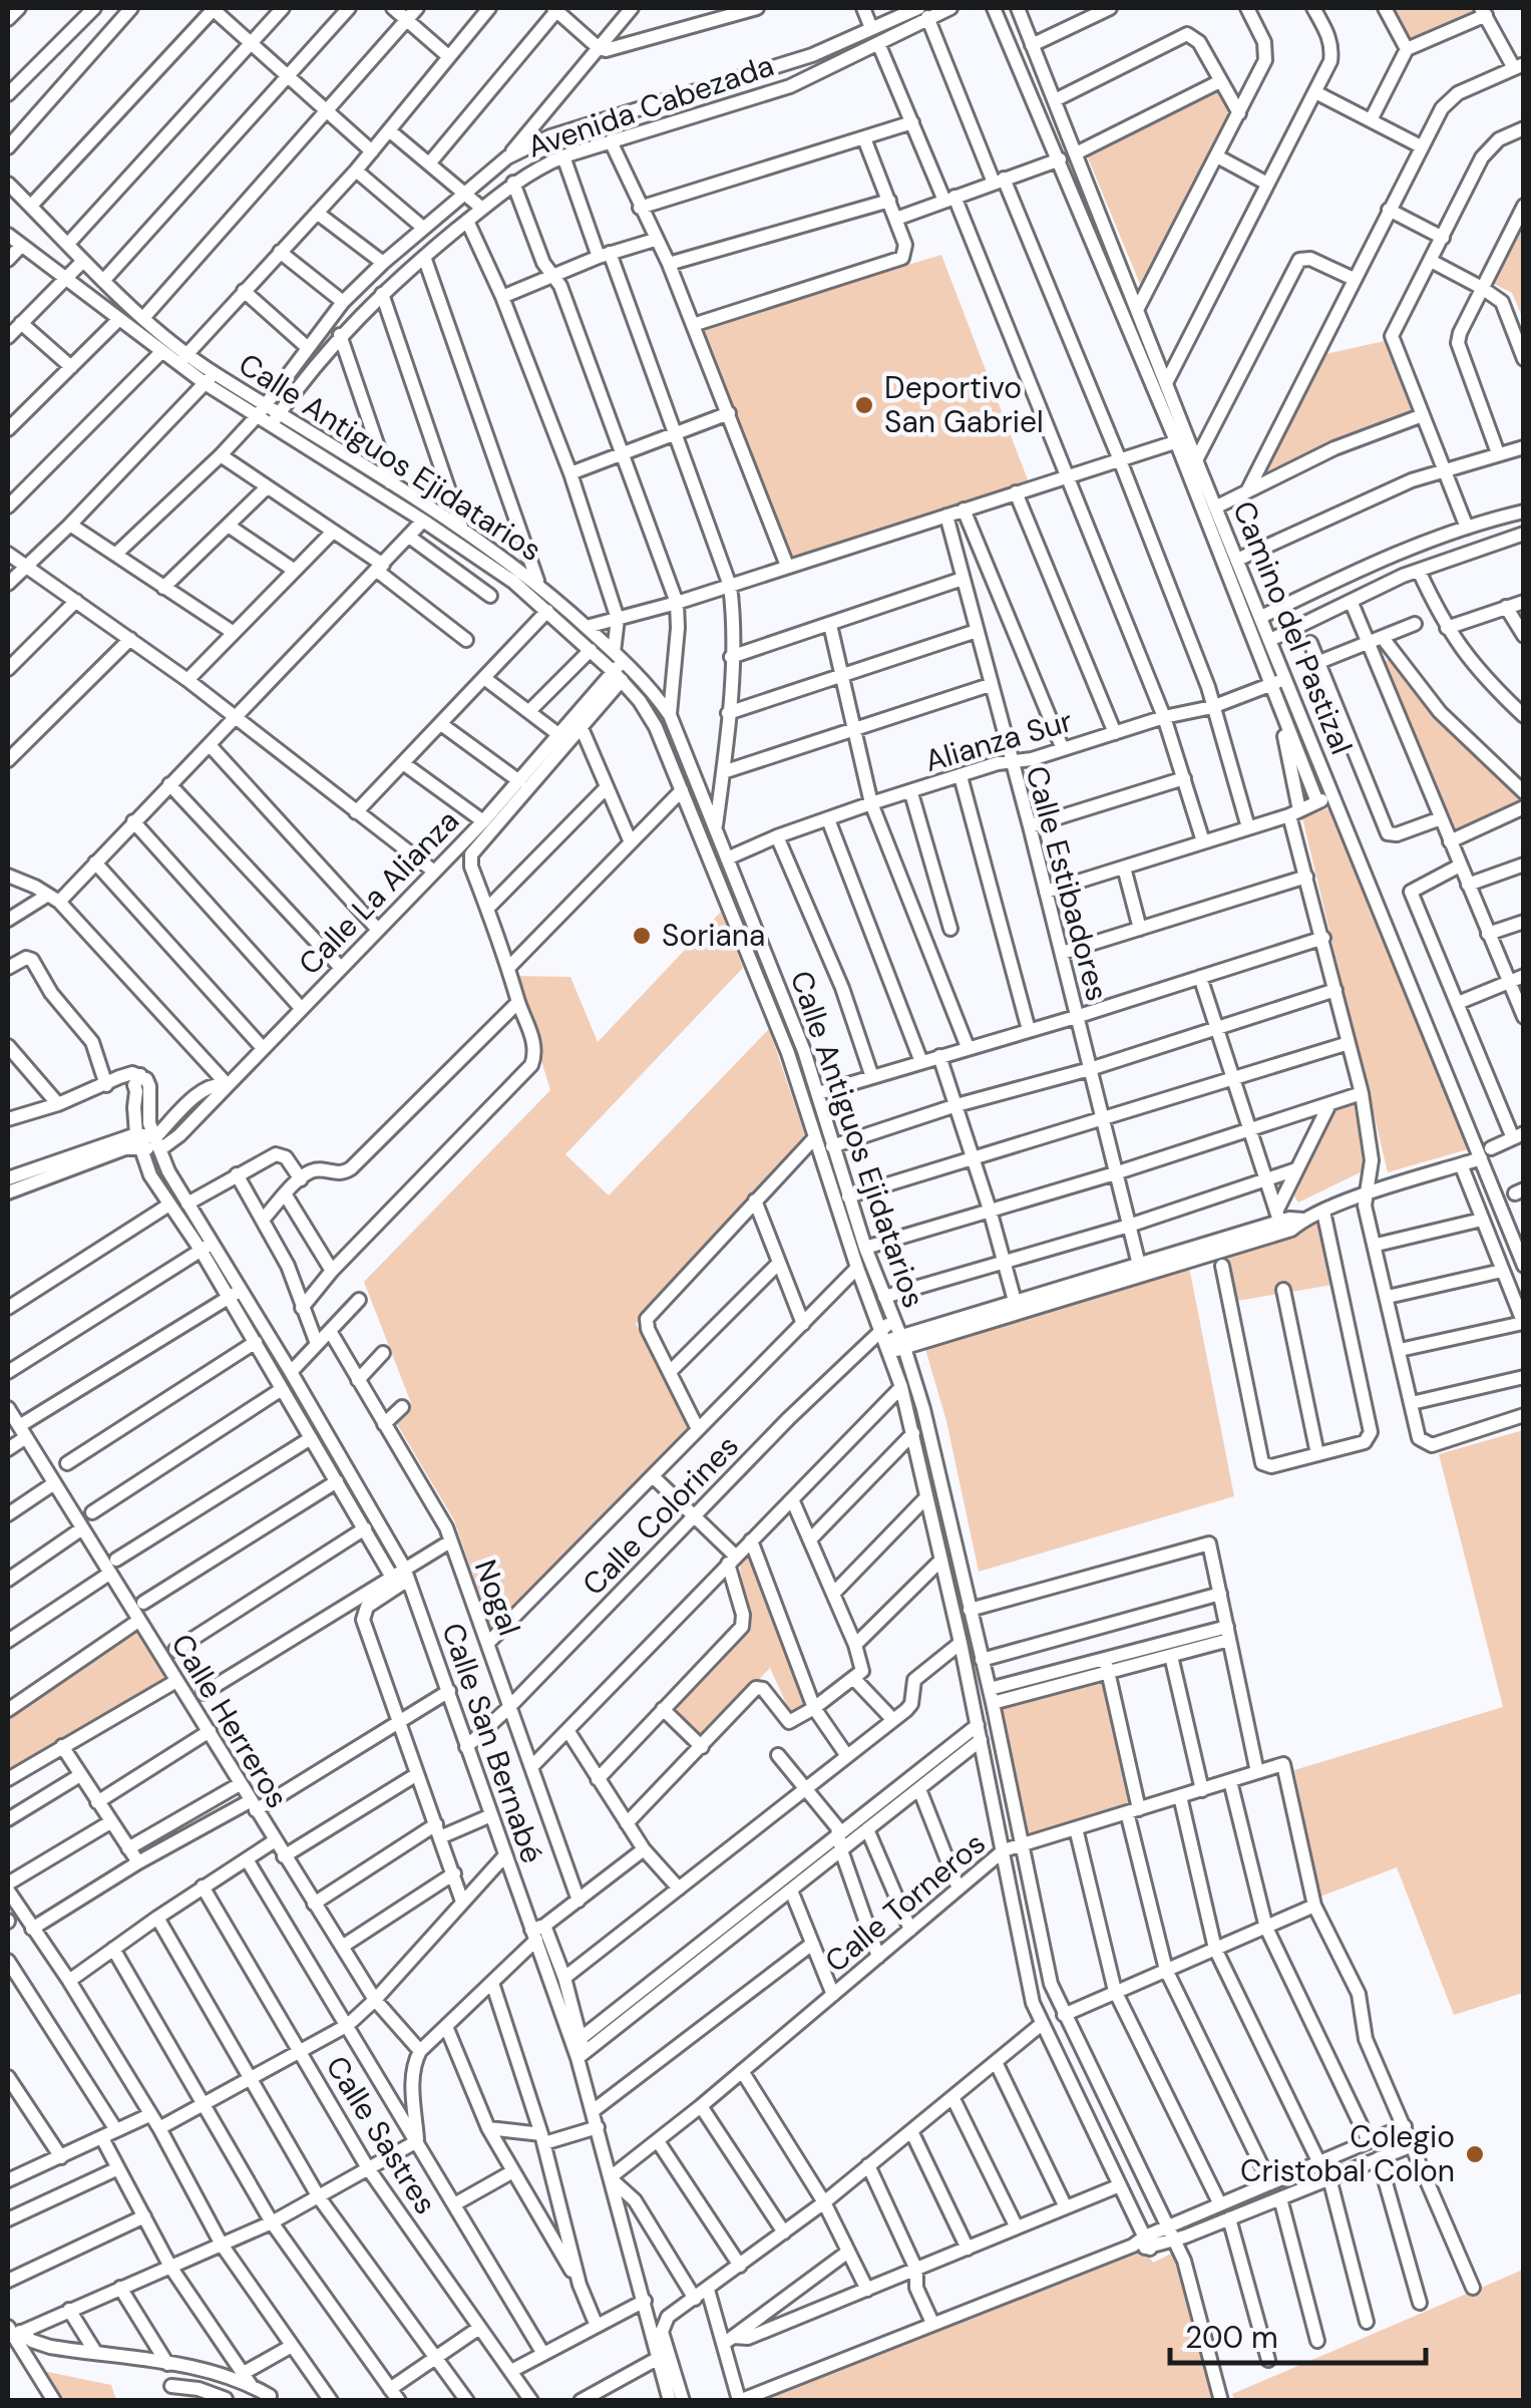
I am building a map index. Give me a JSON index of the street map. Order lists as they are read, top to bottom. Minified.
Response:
{"streets":{"street":["Avenida Cabezada","Calle Antiguos Ejidatarios","Camino del Pastizal","Alianza Sur","Calle Estibadores","Calle La Alianza","Calle Colorines","Nogal","Calle Herreros","Calle San Bernabé","Calle Torneros","Calle Sastres"]},"crossings":[["Avenida Cabezada","Calle Antiguos Ejidatarios"],["Calle Antiguos Ejidatarios","Alianza Sur"],["Calle Antiguos Ejidatarios","Calle La Alianza"],["Calle Antiguos Ejidatarios","Calle Colorines"],["Calle Antiguos Ejidatarios","Calle Torneros"],["Camino del Pastizal","Alianza Sur"],["Alianza Sur","Calle Estibadores"],["Calle La Alianza","Calle San Bernabé"],["Calle Colorines","Nogal"],["Calle Colorines","Calle San Bernabé"],["Calle San Bernabé","Calle Torneros"]],"places":["Deportivo San Gabriel","Soriana","Colegio Cristobal Colon"],"scale_bar":"200 m"}
